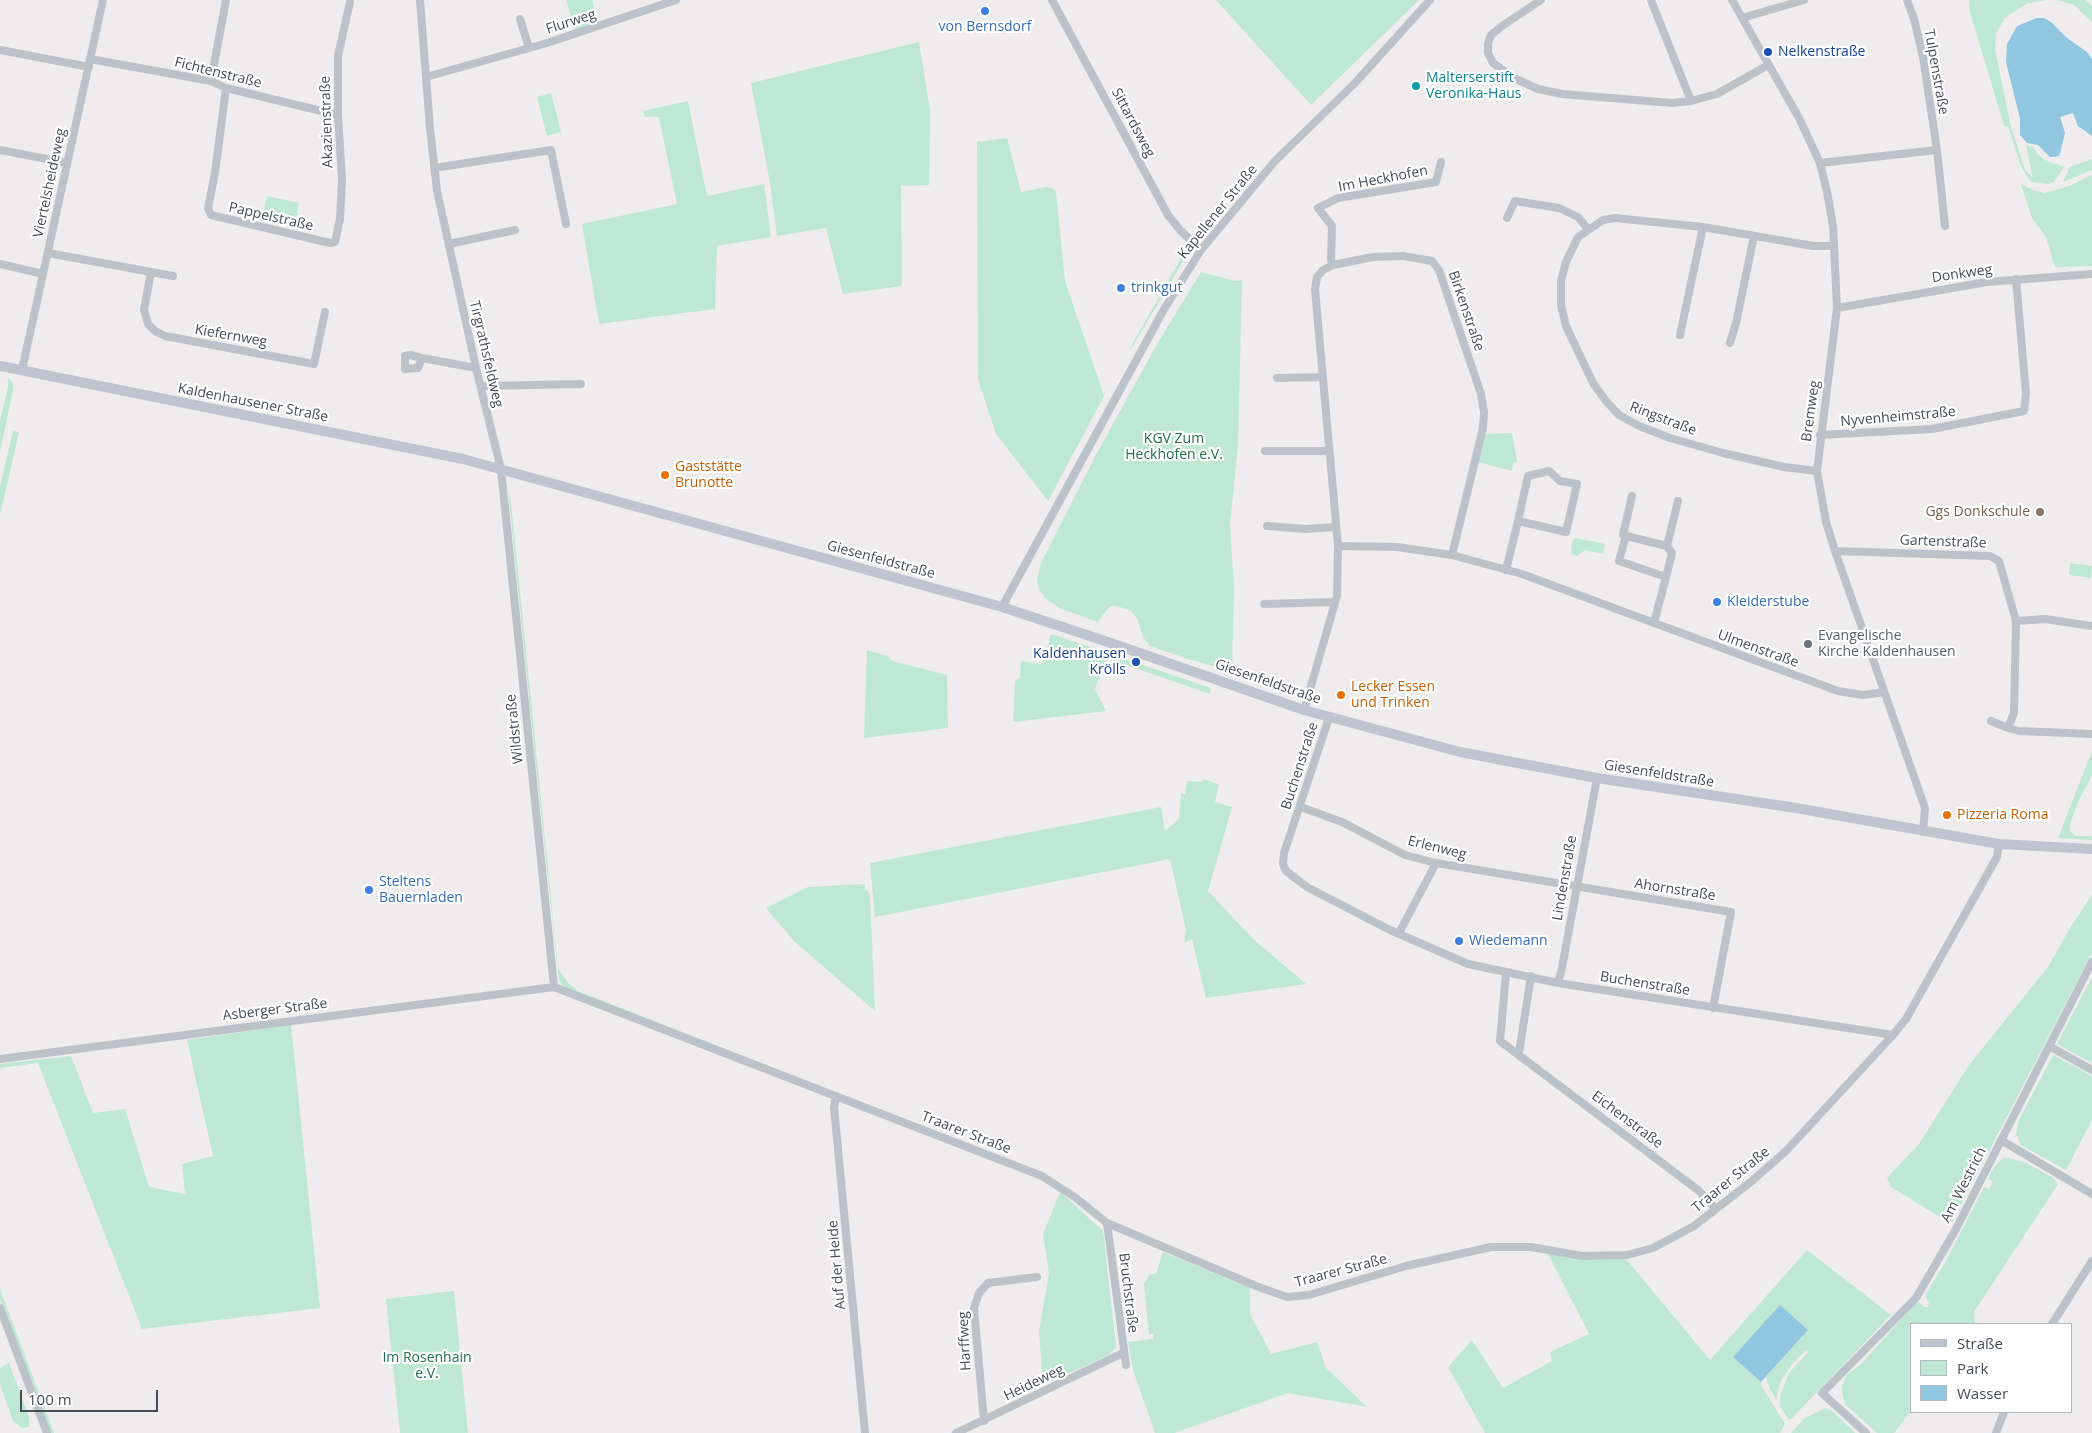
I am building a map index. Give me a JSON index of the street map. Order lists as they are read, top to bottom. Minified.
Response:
{"streets":{"main road":["Kaldenhausener Straße","Giesenfeldstraße"],"street":["Flurweg","Tulpenstraße","Fichtenstraße","Akazienstraße","Sittardsweg","Im Heckhofen","Viertelsheideweg","Kapellener Straße","Pappelstraße","Donkweg","Birkenstraße","Kiefernweg","Tirgrathsfeldweg","Bremweg","Nyvenheimstraße","Ringstraße","Gartenstraße","Ulmenstraße","Wildstraße","Buchenstraße","Erlenweg","Lindenstraße","Ahornstraße","Asberger Straße","Eichenstraße","Traarer Straße","Am Westrich","Auf der Heide","Bruchstraße","Harffweg","Heideweg"]},"crossings":[["Flurweg","Tirgrathsfeldweg"],["Fichtenstraße","Akazienstraße"],["Fichtenstraße","Viertelsheideweg"],["Fichtenstraße","Pappelstraße"],["Akazienstraße","Pappelstraße"],["Sittardsweg","Kapellener Straße"],["Im Heckhofen","Birkenstraße"],["Viertelsheideweg","Kaldenhausener Straße"],["Kapellener Straße","Giesenfeldstraße"],["Donkweg","Bremweg"],["Donkweg","Nyvenheimstraße"],["Birkenstraße","Ulmenstraße"],["Tirgrathsfeldweg","Kaldenhausener Straße"],["Tirgrathsfeldweg","Wildstraße"],["Kaldenhausener Straße","Giesenfeldstraße"],["Kaldenhausener Straße","Wildstraße"],["Bremweg","Nyvenheimstraße"],["Bremweg","Ringstraße"],["Bremweg","Gartenstraße"],["Bremweg","Giesenfeldstraße"],["Bremweg","Ulmenstraße"],["Giesenfeldstraße","Buchenstraße"],["Giesenfeldstraße","Lindenstraße"],["Giesenfeldstraße","Traarer Straße"],["Wildstraße","Asberger Straße"],["Wildstraße","Traarer Straße"],["Buchenstraße","Erlenweg"],["Buchenstraße","Lindenstraße"],["Buchenstraße","Ahornstraße"],["Buchenstraße","Eichenstraße"],["Buchenstraße","Traarer Straße"],["Erlenweg","Lindenstraße"],["Erlenweg","Ahornstraße"],["Lindenstraße","Ahornstraße"],["Asberger Straße","Traarer Straße"],["Eichenstraße","Traarer Straße"],["Traarer Straße","Auf der Heide"],["Traarer Straße","Bruchstraße"],["Bruchstraße","Heideweg"],["Harffweg","Heideweg"]],"parks":["KGV Zum Heckhofen e.V.","Im Rosenhain e.V."],"places":["von Bernsdorf","Nelkenstraße","Malterserstift Veronika-Haus","trinkgut","Gaststätte Brunotte","Ggs Donkschule","Kleiderstube","Evangelische Kirche Kaldenhausen","Kaldenhausen Krölls","Lecker Essen und Trinken","Pizzeria Roma","Steltens Bauernladen","Wiedemann"],"legend":["Straße","Park","Wasser"],"scale_bar":"100 m"}
